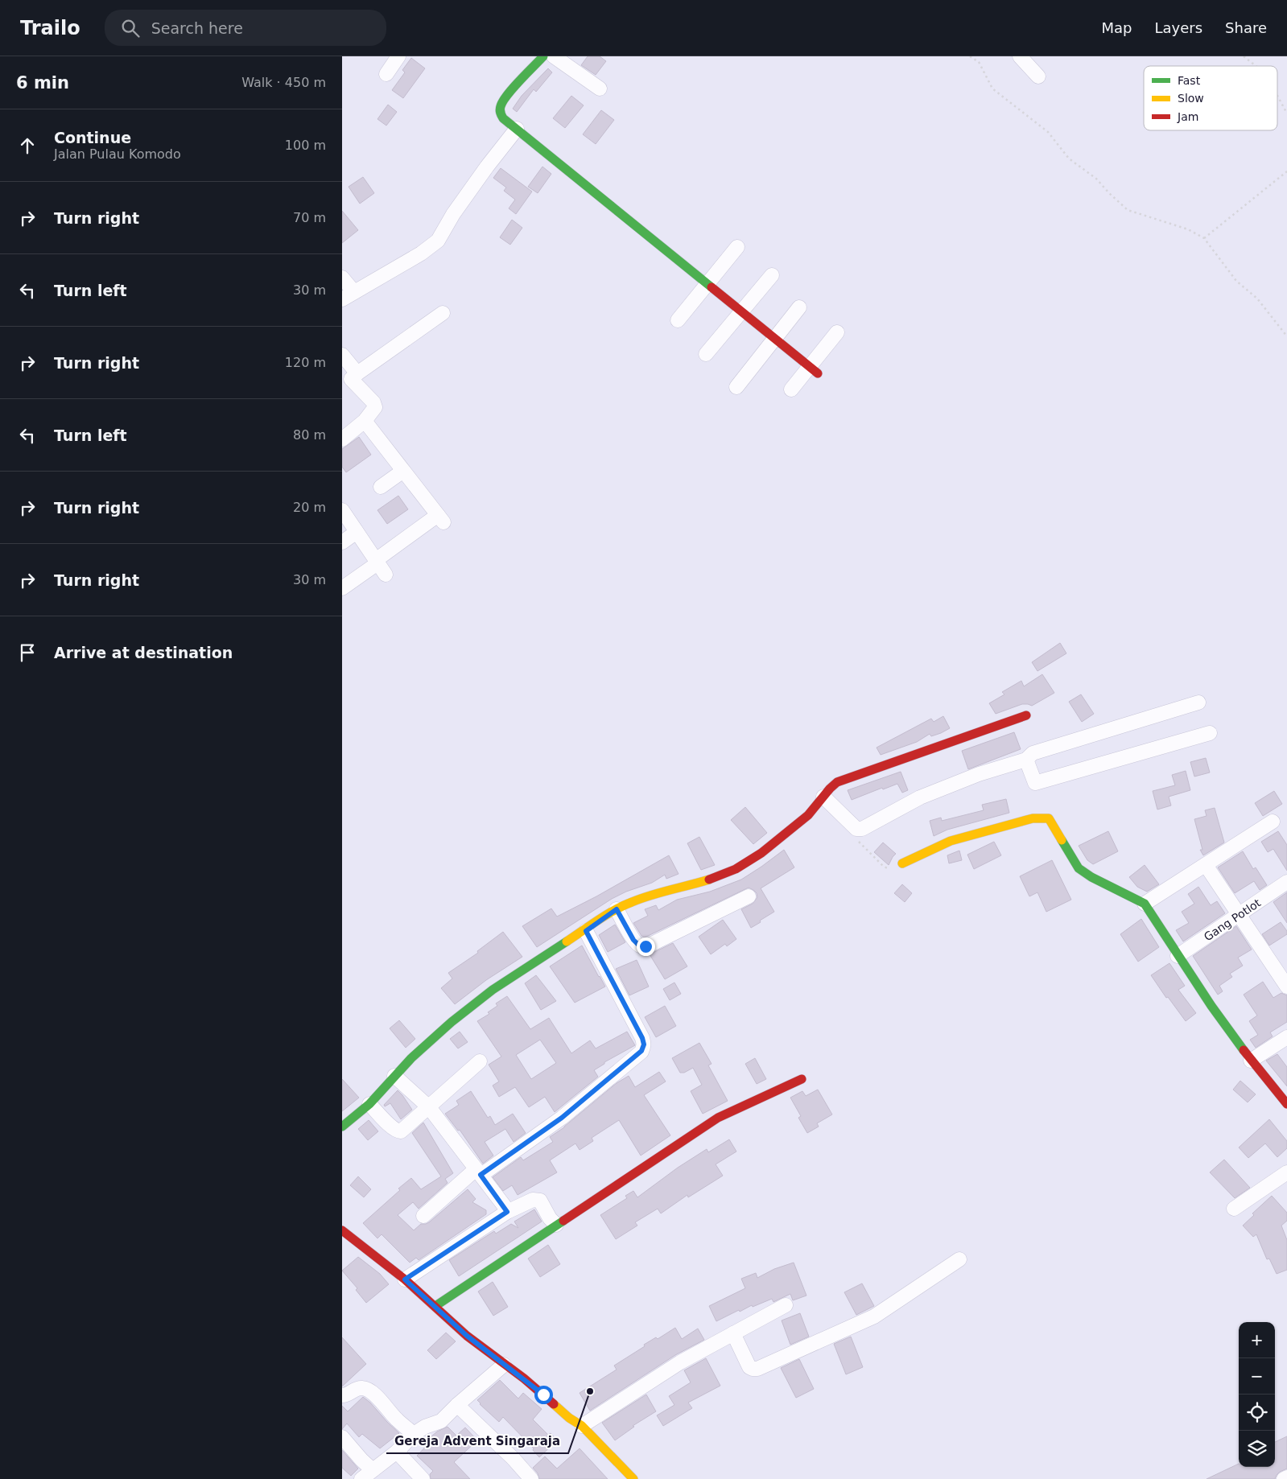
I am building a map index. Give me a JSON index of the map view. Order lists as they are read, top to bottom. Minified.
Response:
{"streets":{"street":["Gang Potlot"]},"places":["Gereja Advent Singaraja"],"legend":["Fast","Slow","Jam"],"page":{"header":"Trailo","search":"Search here","nav":["Map","Layers","Share"],"heading":["6 min","Walk · 450 m"],"list":[["Continue","Jalan Pulau Komodo","100 m"],["Turn right","70 m"],["Turn left","30 m"],["Turn right","120 m"],["Turn left","80 m"],["Turn right","20 m"],["Turn right","30 m"],"Arrive at destination"],"map_buttons":["+","−"]}}
